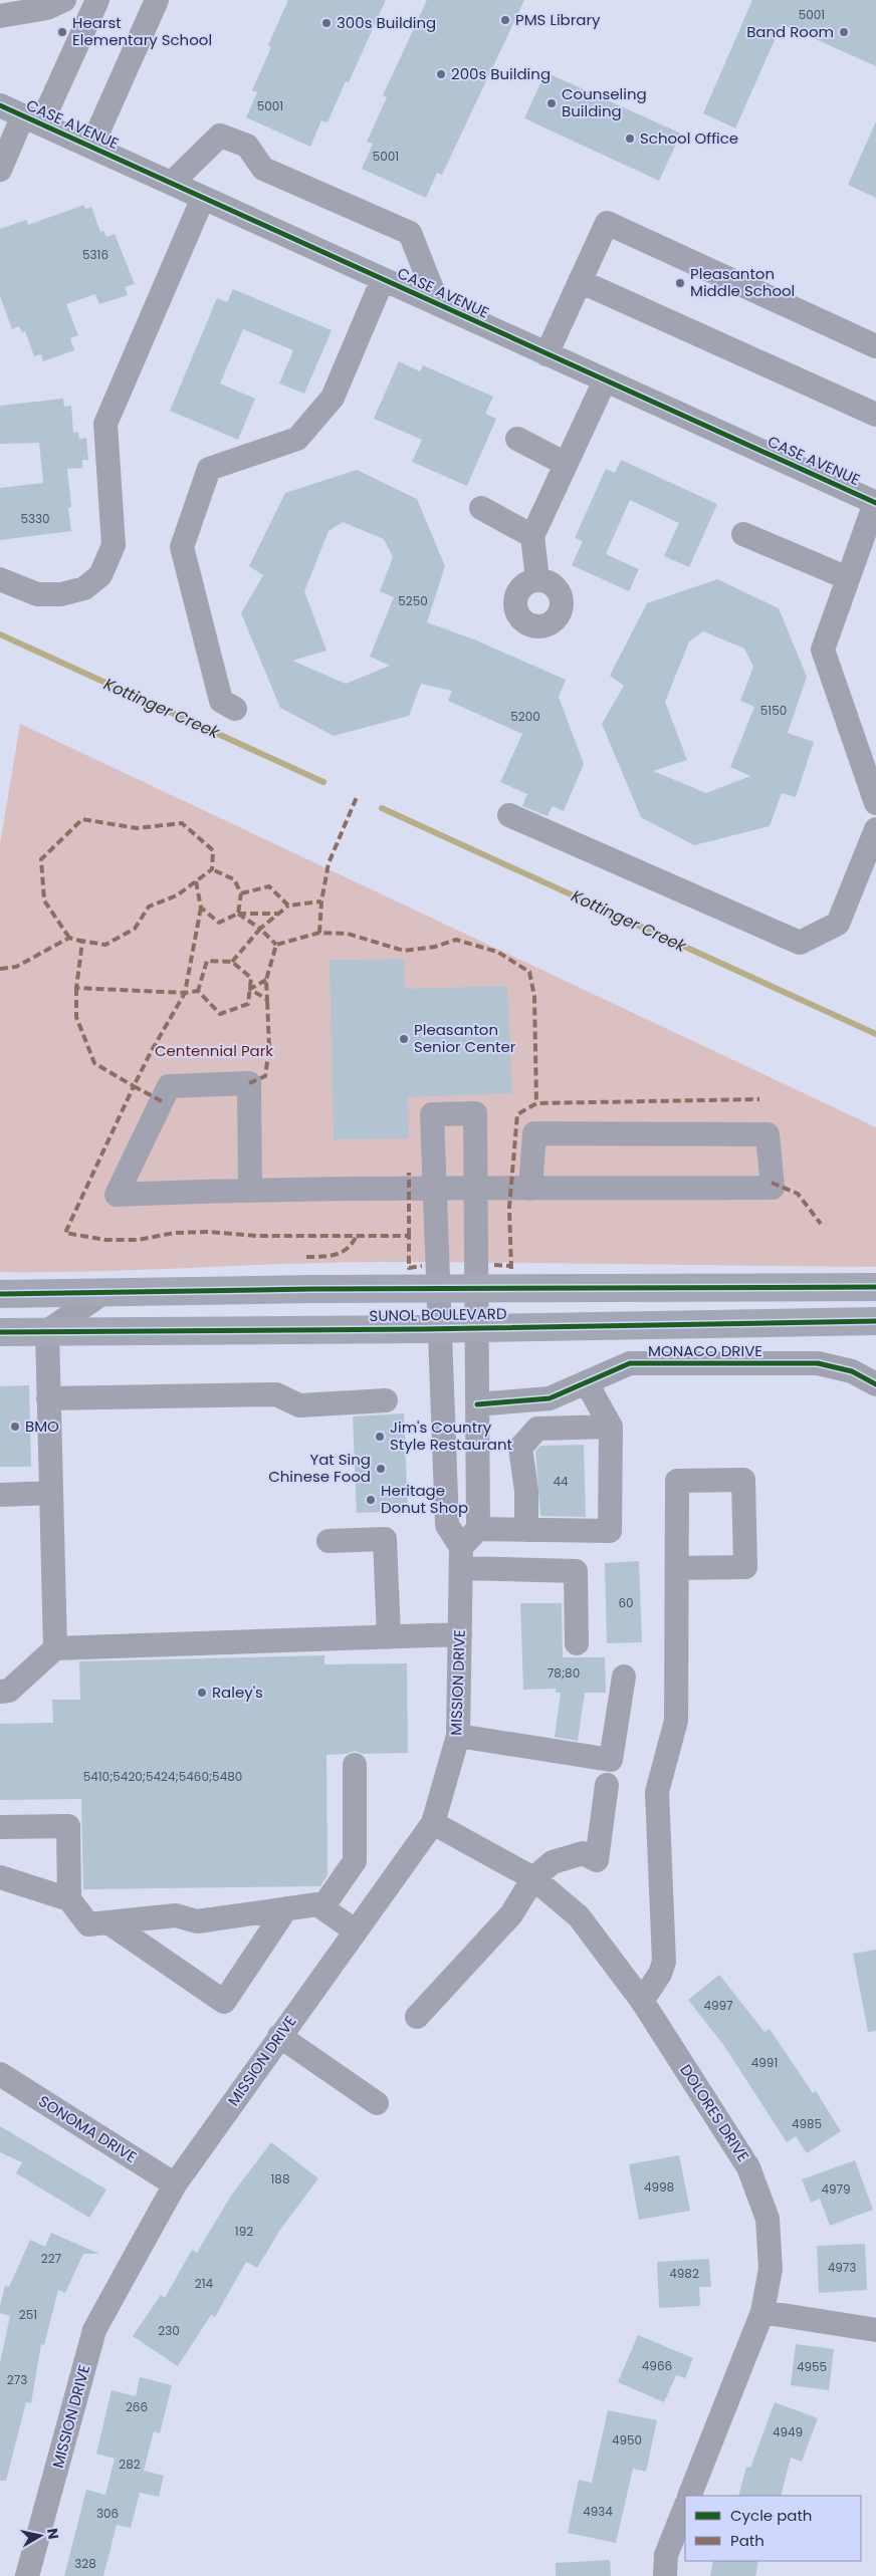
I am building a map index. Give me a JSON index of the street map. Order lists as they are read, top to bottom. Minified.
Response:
{"streets":{"main road":["SUNOL BOULEVARD"],"street":["CASE AVENUE","MONACO DRIVE","MISSION DRIVE","DOLORES DRIVE","SONOMA DRIVE"]},"crossings":[["MISSION DRIVE","DOLORES DRIVE"],["MISSION DRIVE","SONOMA DRIVE"]],"water":["Kottinger Creek"],"parks":["Centennial Park"],"places":["PMS Library","300s Building","Hearst Elementary School","Band Room","200s Building","Counseling Building","School Office","Pleasanton Middle School","Pleasanton Senior Center","BMO","Jim's Country Style Restaurant","Yat Sing Chinese Food","Heritage Donut Shop","Raley's"],"house_numbers":["5001","5001","5001","5316","5330","5250","5150","5200","44","60","78;80","5410;5420;5424;5460;5480","4997","4991","4985","188","4998","4979","192","227","4973","4982","214","251","230","4966","4955","273","266","4949","4950","282","4934","306","328"],"legend":["Cycle path","Path"],"north":"right"}
